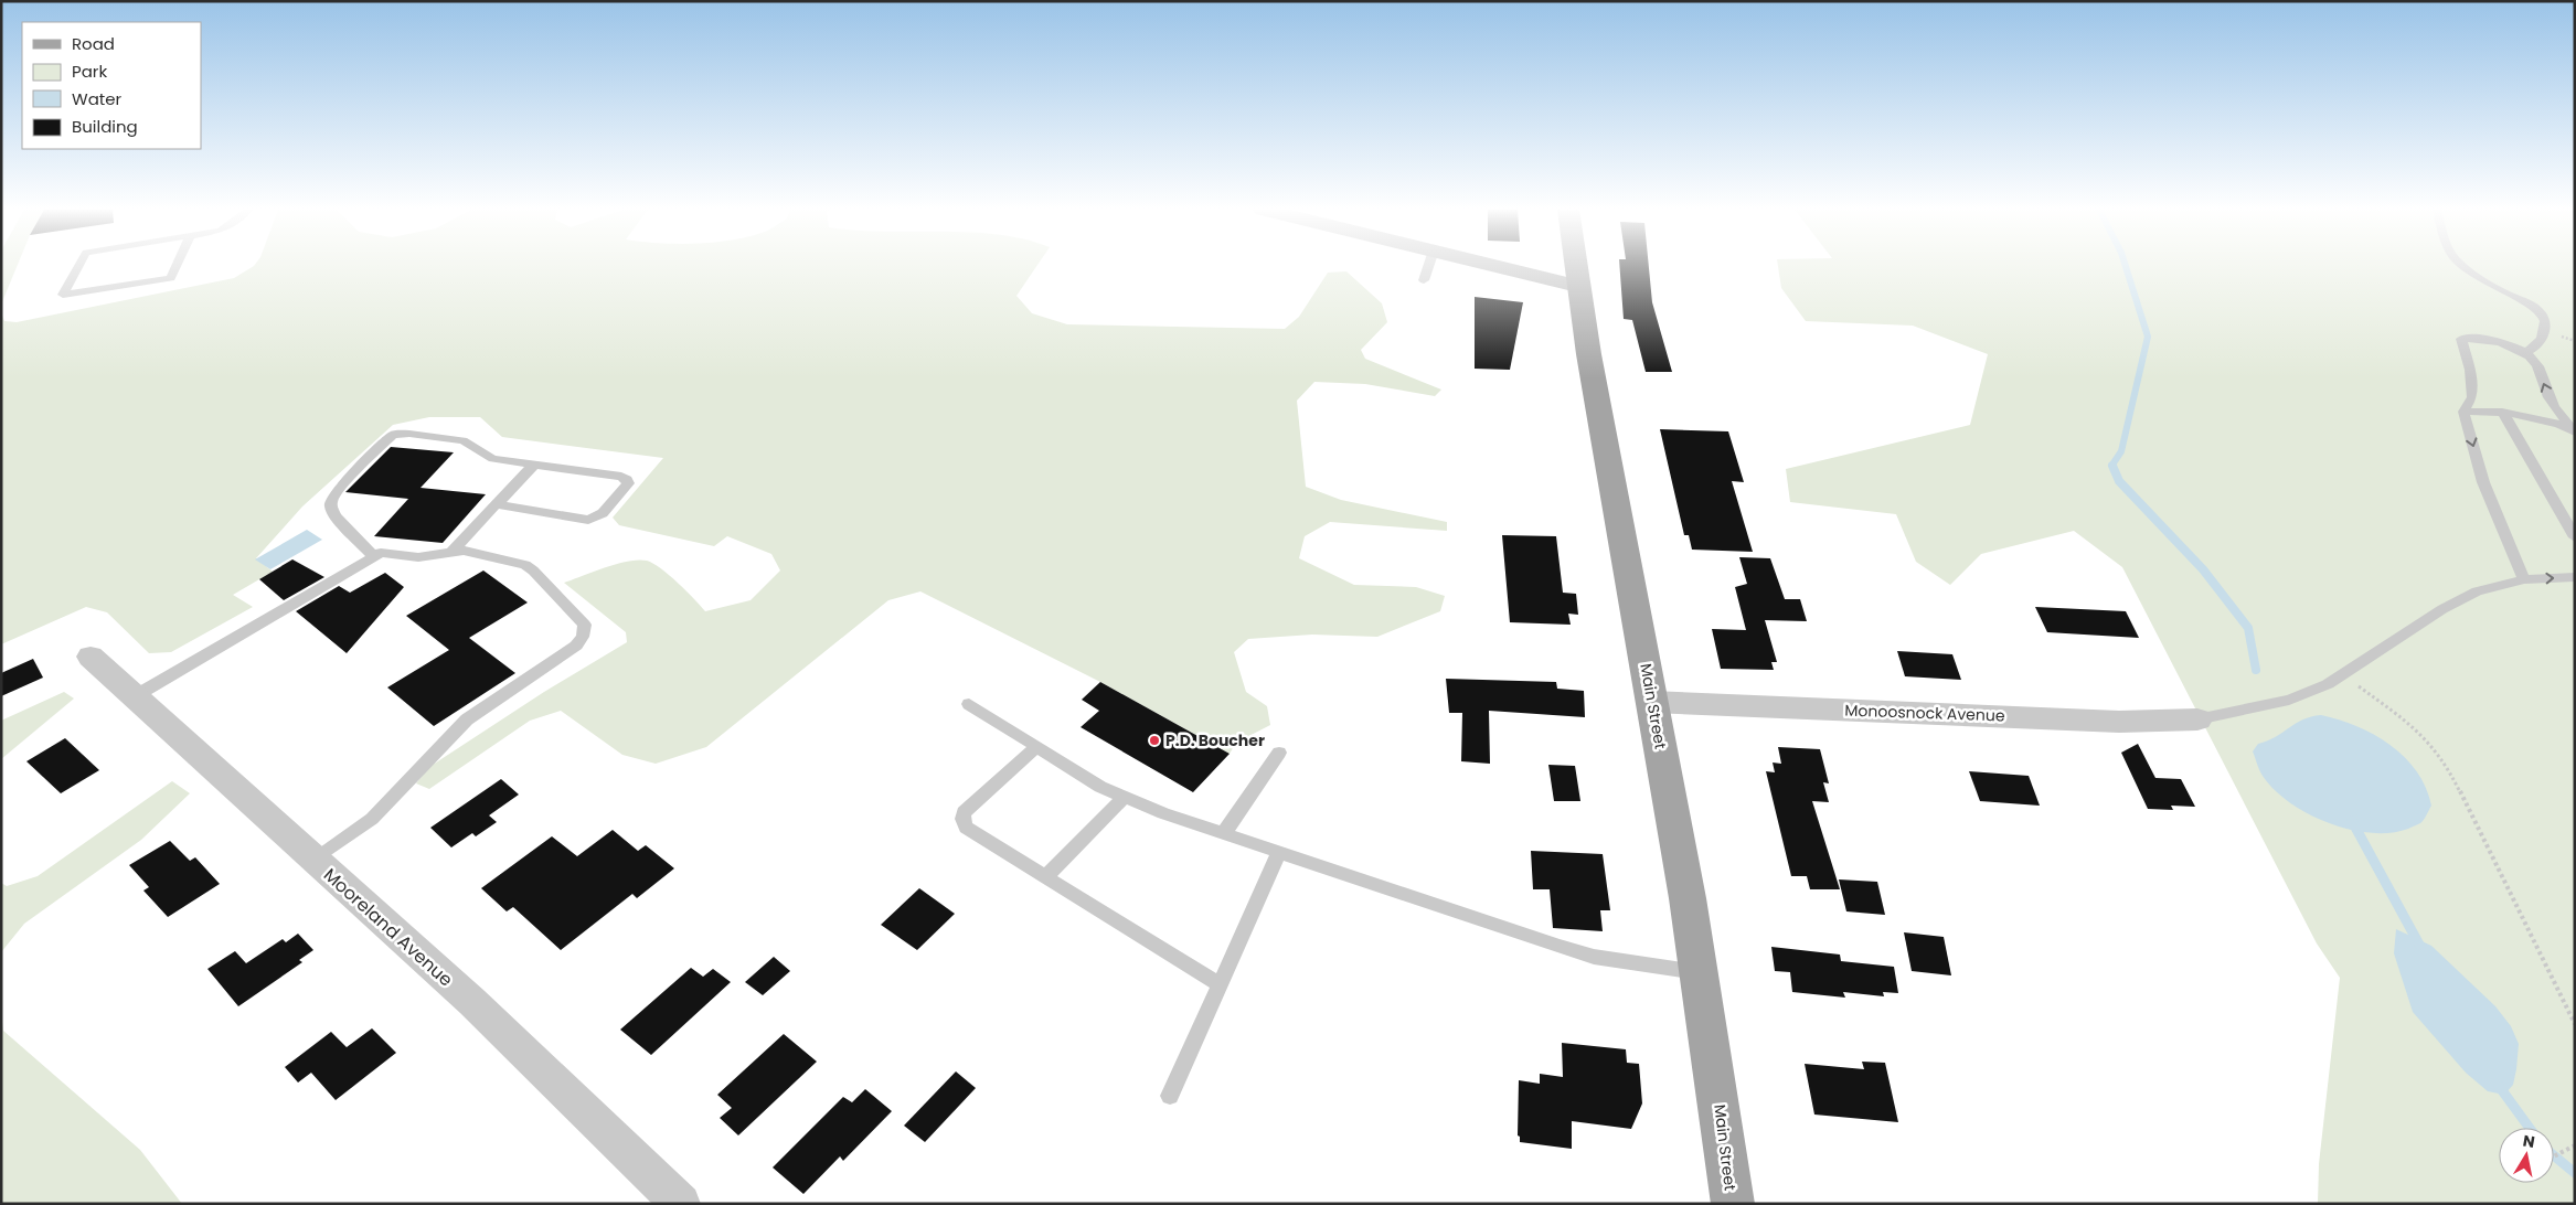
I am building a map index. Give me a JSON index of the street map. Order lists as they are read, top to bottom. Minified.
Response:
{"streets":{"main road":["Main Street"],"street":["Monoosnock Avenue","Mooreland Avenue"]},"crossings":[["Main Street","Monoosnock Avenue"]],"places":["P.D. Boucher"],"legend":["Road","Park","Water","Building"],"north":"top"}
